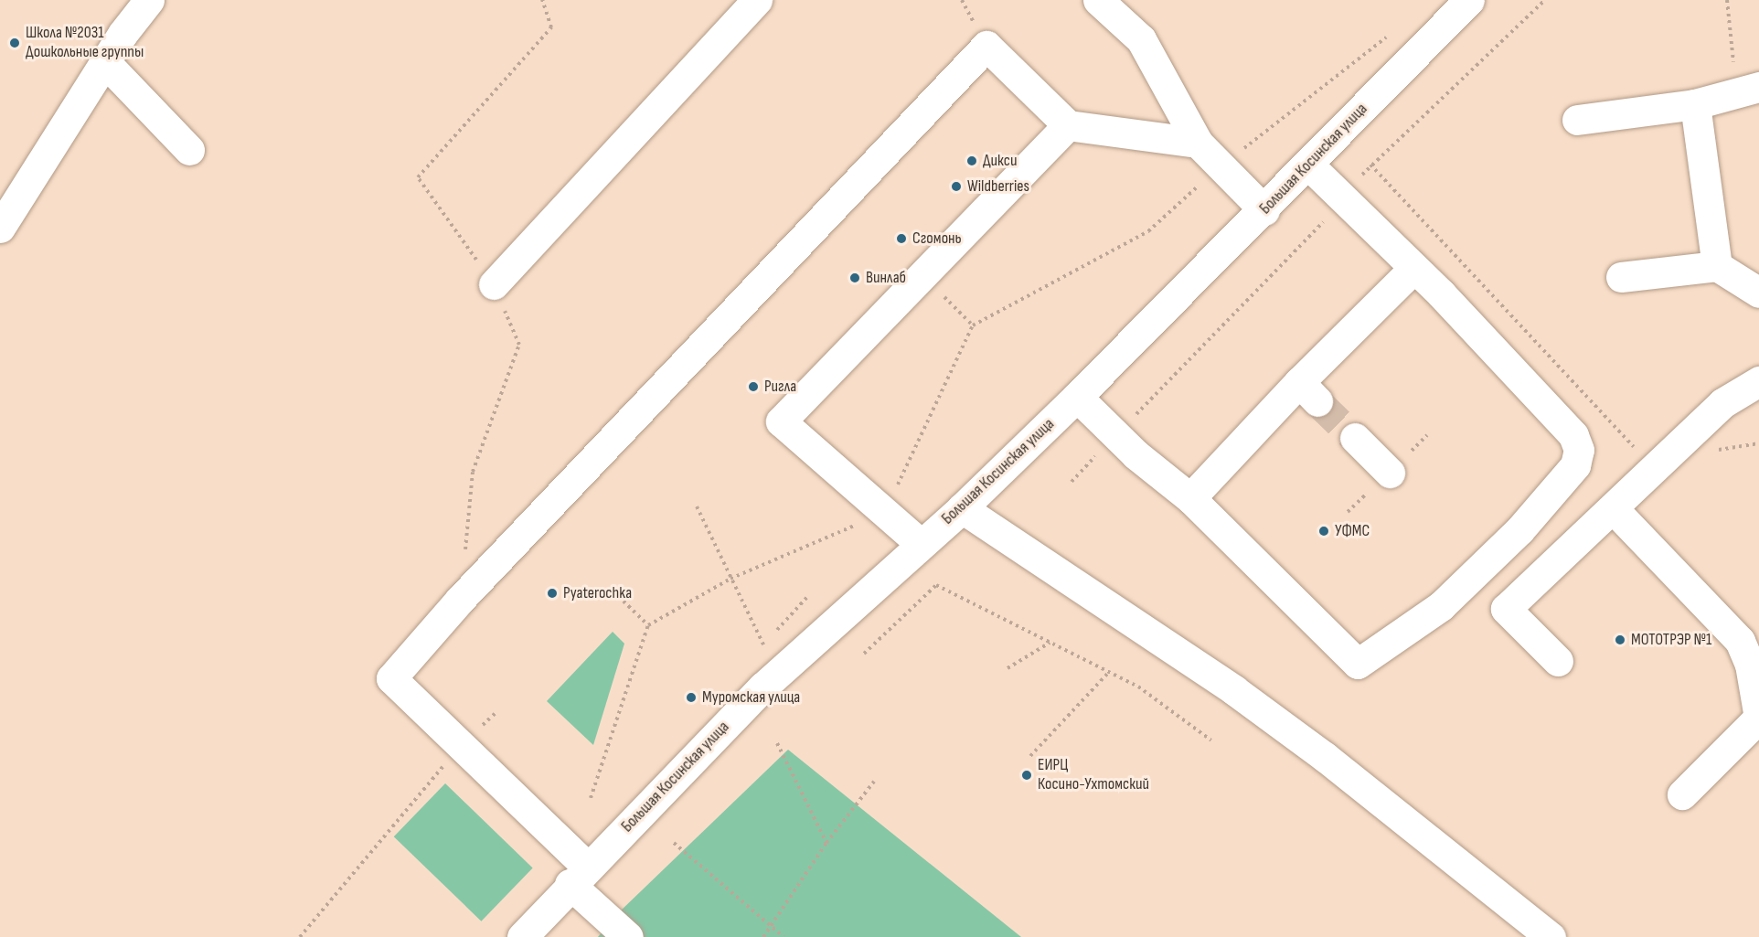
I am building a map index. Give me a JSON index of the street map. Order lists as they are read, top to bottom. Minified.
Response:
{"streets":{"street":["Большая Косинская улица"]},"places":["Школа №2031 Дошкольные группы","Дикси","Wildberries","Сгомонь","Винлаб","Ригла","УФМС","Pyaterochka","МОТОТРЭР №1","Муромская улица","ЕИРЦ Косино-Ухтомский"]}
